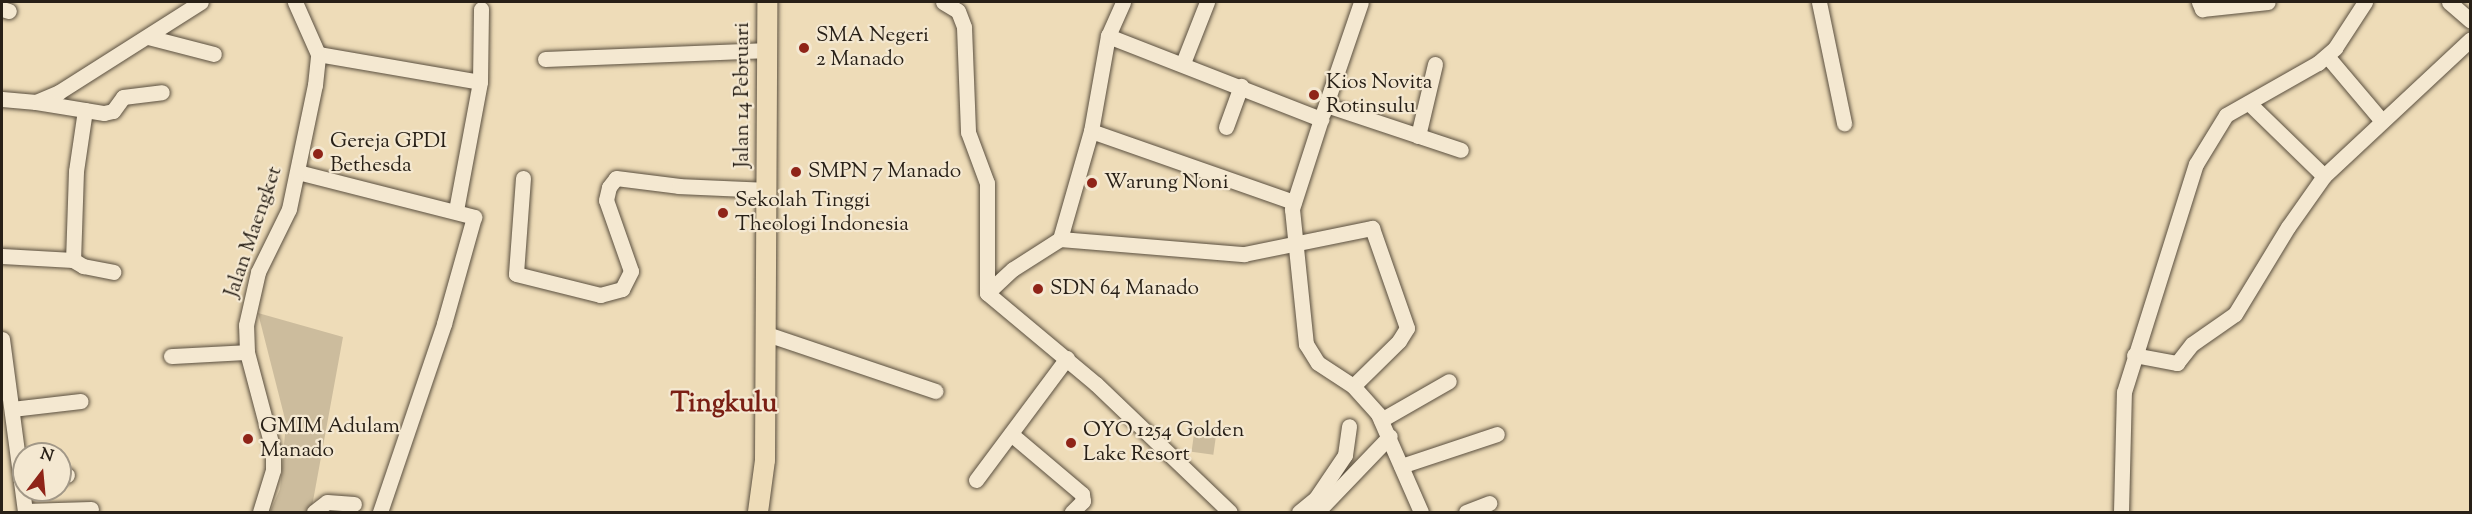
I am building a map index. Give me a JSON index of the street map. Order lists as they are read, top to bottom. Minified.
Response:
{"streets":{"main road":["Jalan 14 Pebruari"],"street":["Jalan Maengket"]},"districts":["Tingkulu"],"places":["SMA Negeri 2 Manado","Kios Novita Rotinsulu","Gereja GPDI Bethesda","SMPN 7 Manado","Warung Noni","Sekolah Tinggi Theologi Indonesia","SDN 64 Manado","GMIM Adulam Manado","OYO 1254 Golden Lake Resort"],"north":"top"}
